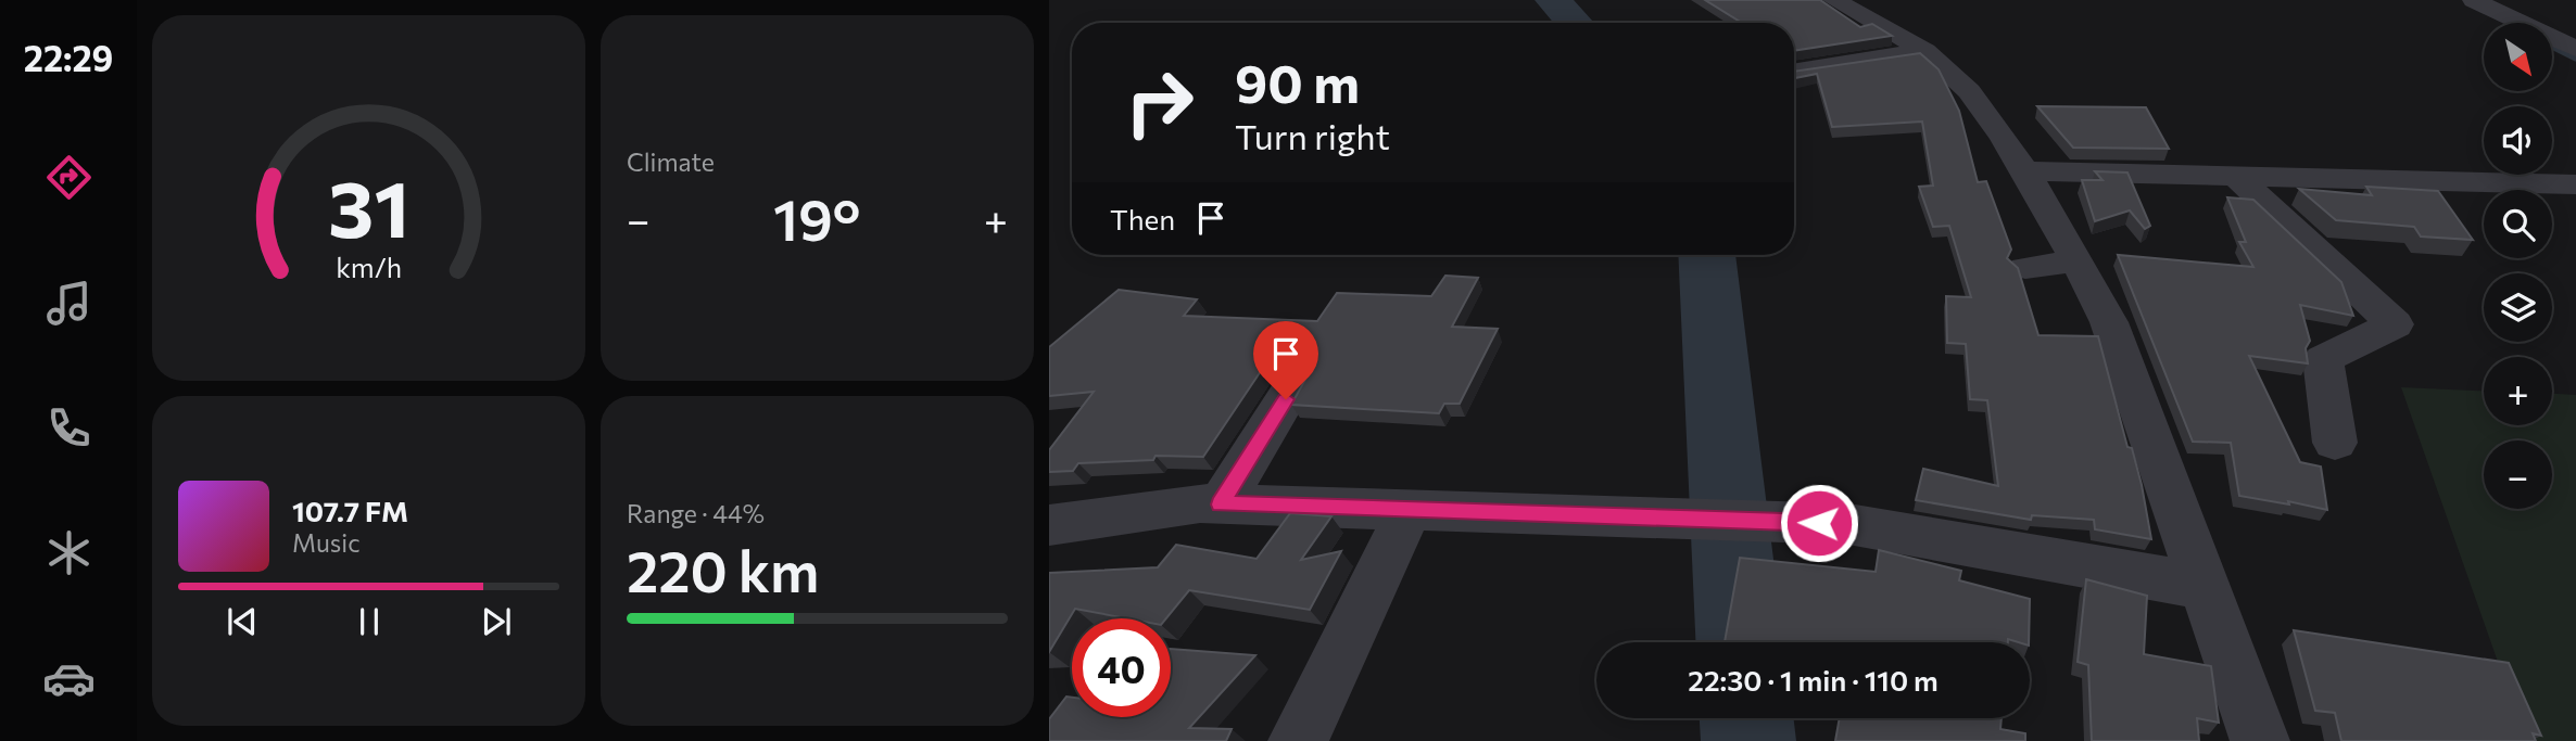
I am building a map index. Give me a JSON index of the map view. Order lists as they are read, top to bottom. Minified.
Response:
{"north":"bottom right","page":{"tabs":"22:29","tile":["Climate",["Range · 44%","220 km"]],"map_buttons":["+","−"],"turn":["90 m","Turn right"],"then":"Then","heat":["−","19°","+"],"song":["107.7 FM","Music"],"limit":"40","trip":"22:30 · 1 min · 110 m","gauge":["31","km/h"]}}
